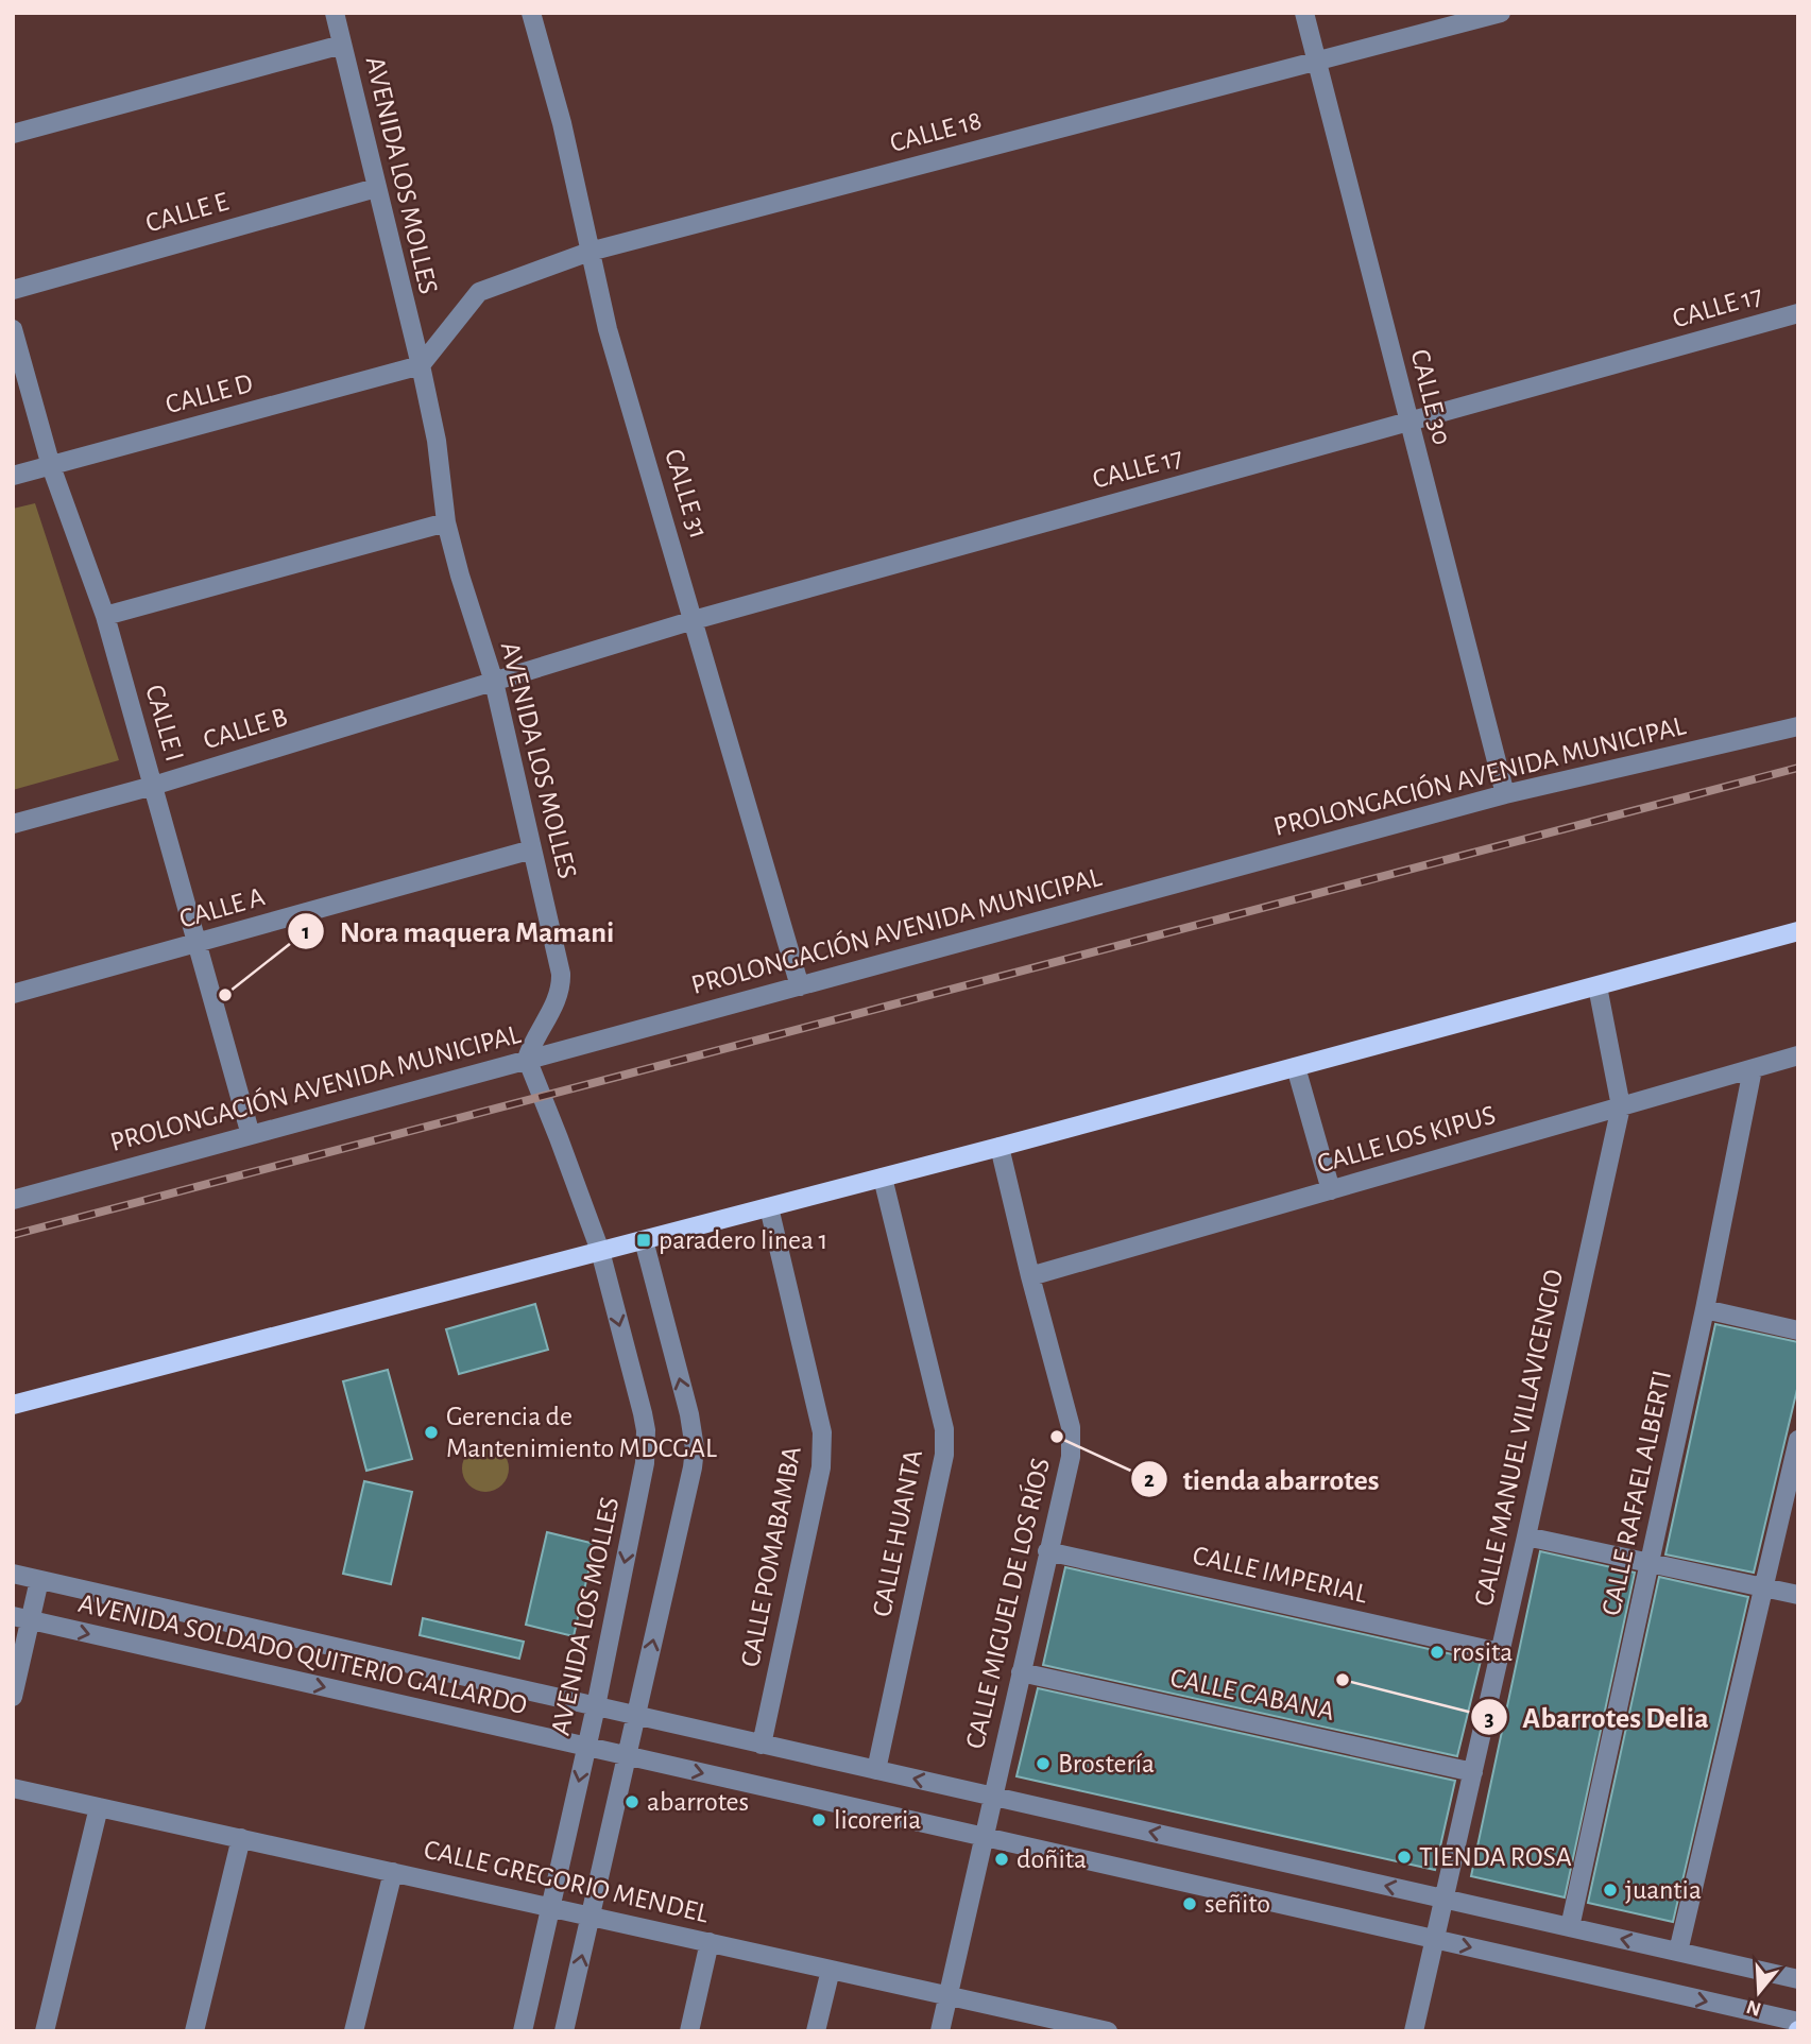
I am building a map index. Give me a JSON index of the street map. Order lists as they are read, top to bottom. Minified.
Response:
{"streets":{"street":["CALLE 18","AVENIDA LOS MOLLES","CALLE E","CALLE 17","CALLE D","CALLE 30","CALLE 31","CALLE I","CALLE B","PROLONGACIÓN AVENIDA MUNICIPAL","CALLE A","CALLE LOS KIPUS","CALLE MANUEL VILLAVICENCIO","CALLE RAFAEL ALBERTI","CALLE HUANTA","CALLE POMABAMBA","CALLE IMPERIAL","CALLE MIGUEL DE LOS RÍOS","AVENIDA SOLDADO QUITERIO GALLARDO","CALLE CABANA","CALLE GREGORIO MENDEL"]},"crossings":[["CALLE 18","AVENIDA LOS MOLLES"],["CALLE 18","CALLE D"],["CALLE 18","CALLE 30"],["CALLE 18","CALLE 31"],["AVENIDA LOS MOLLES","CALLE E"],["AVENIDA LOS MOLLES","CALLE 17"],["AVENIDA LOS MOLLES","CALLE D"],["AVENIDA LOS MOLLES","CALLE B"],["AVENIDA LOS MOLLES","PROLONGACIÓN AVENIDA MUNICIPAL"],["AVENIDA LOS MOLLES","CALLE A"],["AVENIDA LOS MOLLES","AVENIDA SOLDADO QUITERIO GALLARDO"],["AVENIDA LOS MOLLES","CALLE GREGORIO MENDEL"],["CALLE 17","CALLE 30"],["CALLE 17","CALLE 31"],["CALLE 17","CALLE B"],["CALLE D","CALLE I"],["CALLE 30","PROLONGACIÓN AVENIDA MUNICIPAL"],["CALLE 31","PROLONGACIÓN AVENIDA MUNICIPAL"],["CALLE I","CALLE B"],["CALLE I","PROLONGACIÓN AVENIDA MUNICIPAL"],["CALLE I","CALLE A"],["CALLE LOS KIPUS","CALLE MANUEL VILLAVICENCIO"],["CALLE LOS KIPUS","CALLE RAFAEL ALBERTI"],["CALLE LOS KIPUS","CALLE MIGUEL DE LOS RÍOS"],["CALLE MANUEL VILLAVICENCIO","CALLE IMPERIAL"],["CALLE MANUEL VILLAVICENCIO","AVENIDA SOLDADO QUITERIO GALLARDO"],["CALLE MANUEL VILLAVICENCIO","CALLE CABANA"],["CALLE RAFAEL ALBERTI","AVENIDA SOLDADO QUITERIO GALLARDO"],["CALLE HUANTA","AVENIDA SOLDADO QUITERIO GALLARDO"],["CALLE POMABAMBA","AVENIDA SOLDADO QUITERIO GALLARDO"],["CALLE IMPERIAL","CALLE MIGUEL DE LOS RÍOS"],["CALLE MIGUEL DE LOS RÍOS","AVENIDA SOLDADO QUITERIO GALLARDO"],["CALLE MIGUEL DE LOS RÍOS","CALLE CABANA"],["CALLE MIGUEL DE LOS RÍOS","CALLE GREGORIO MENDEL"]],"places":{"other":["Nora maquera Mamani","Gerencia de Mantenimiento MDCGAL","tienda abarrotes","rosita","Abarrotes Delia","Brostería","abarrotes","licoreria","TIENDA ROSA","doñita","juantia","señito"],"transit":["paradero linea 1"]},"north":"bottom"}
